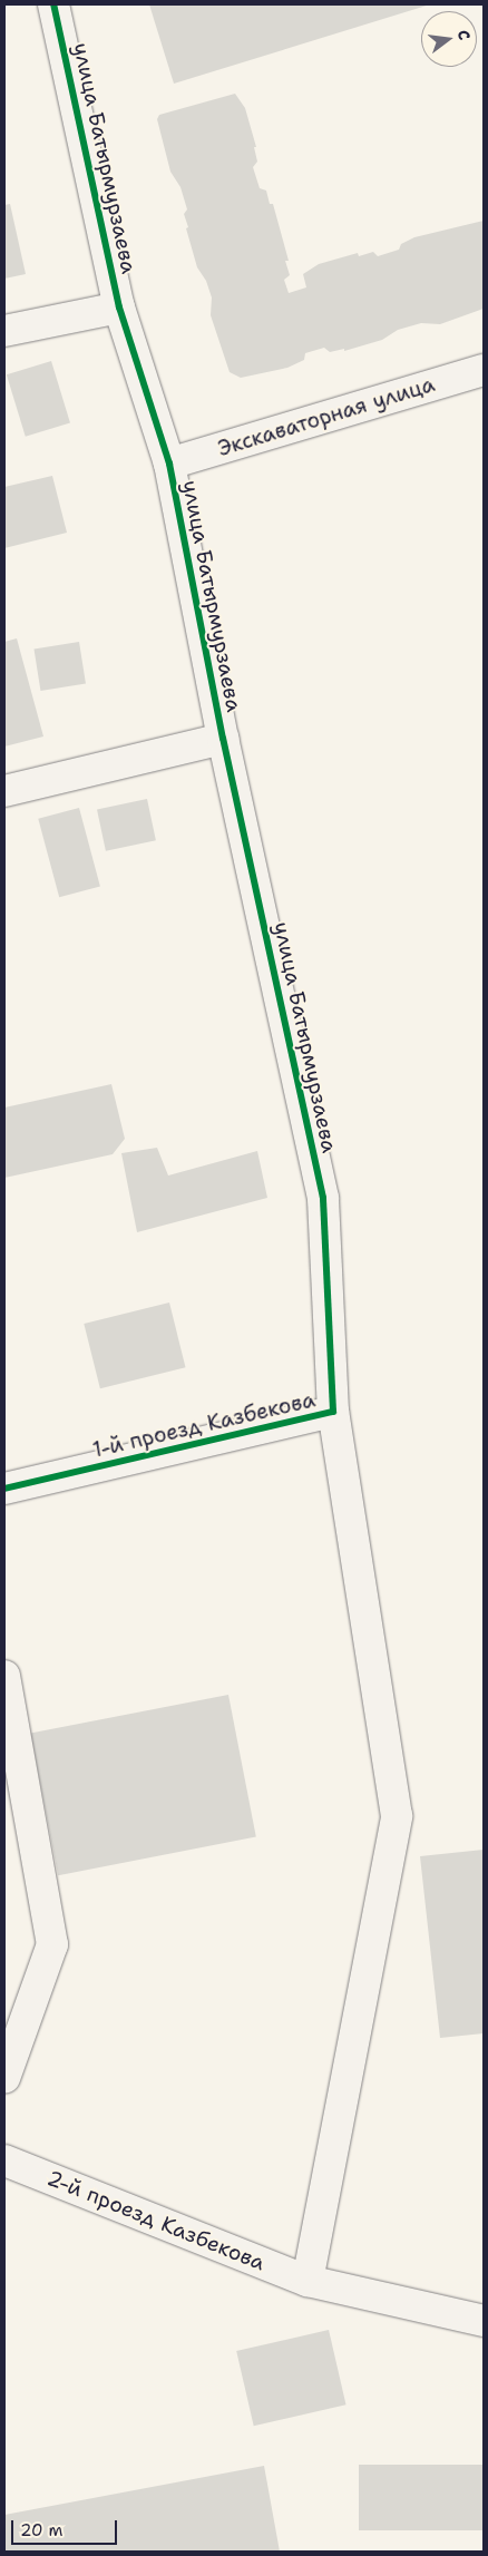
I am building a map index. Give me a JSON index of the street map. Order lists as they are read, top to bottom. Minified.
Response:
{"streets":{"street":["улица Батырмурзаева","Экскаваторная улица","1-й проезд Казбекова","2-й проезд Казбекова"]},"crossings":[["улица Батырмурзаева","Экскаваторная улица"],["улица Батырмурзаева","1-й проезд Казбекова"]],"scale_bar":"20 m","north":"right"}
